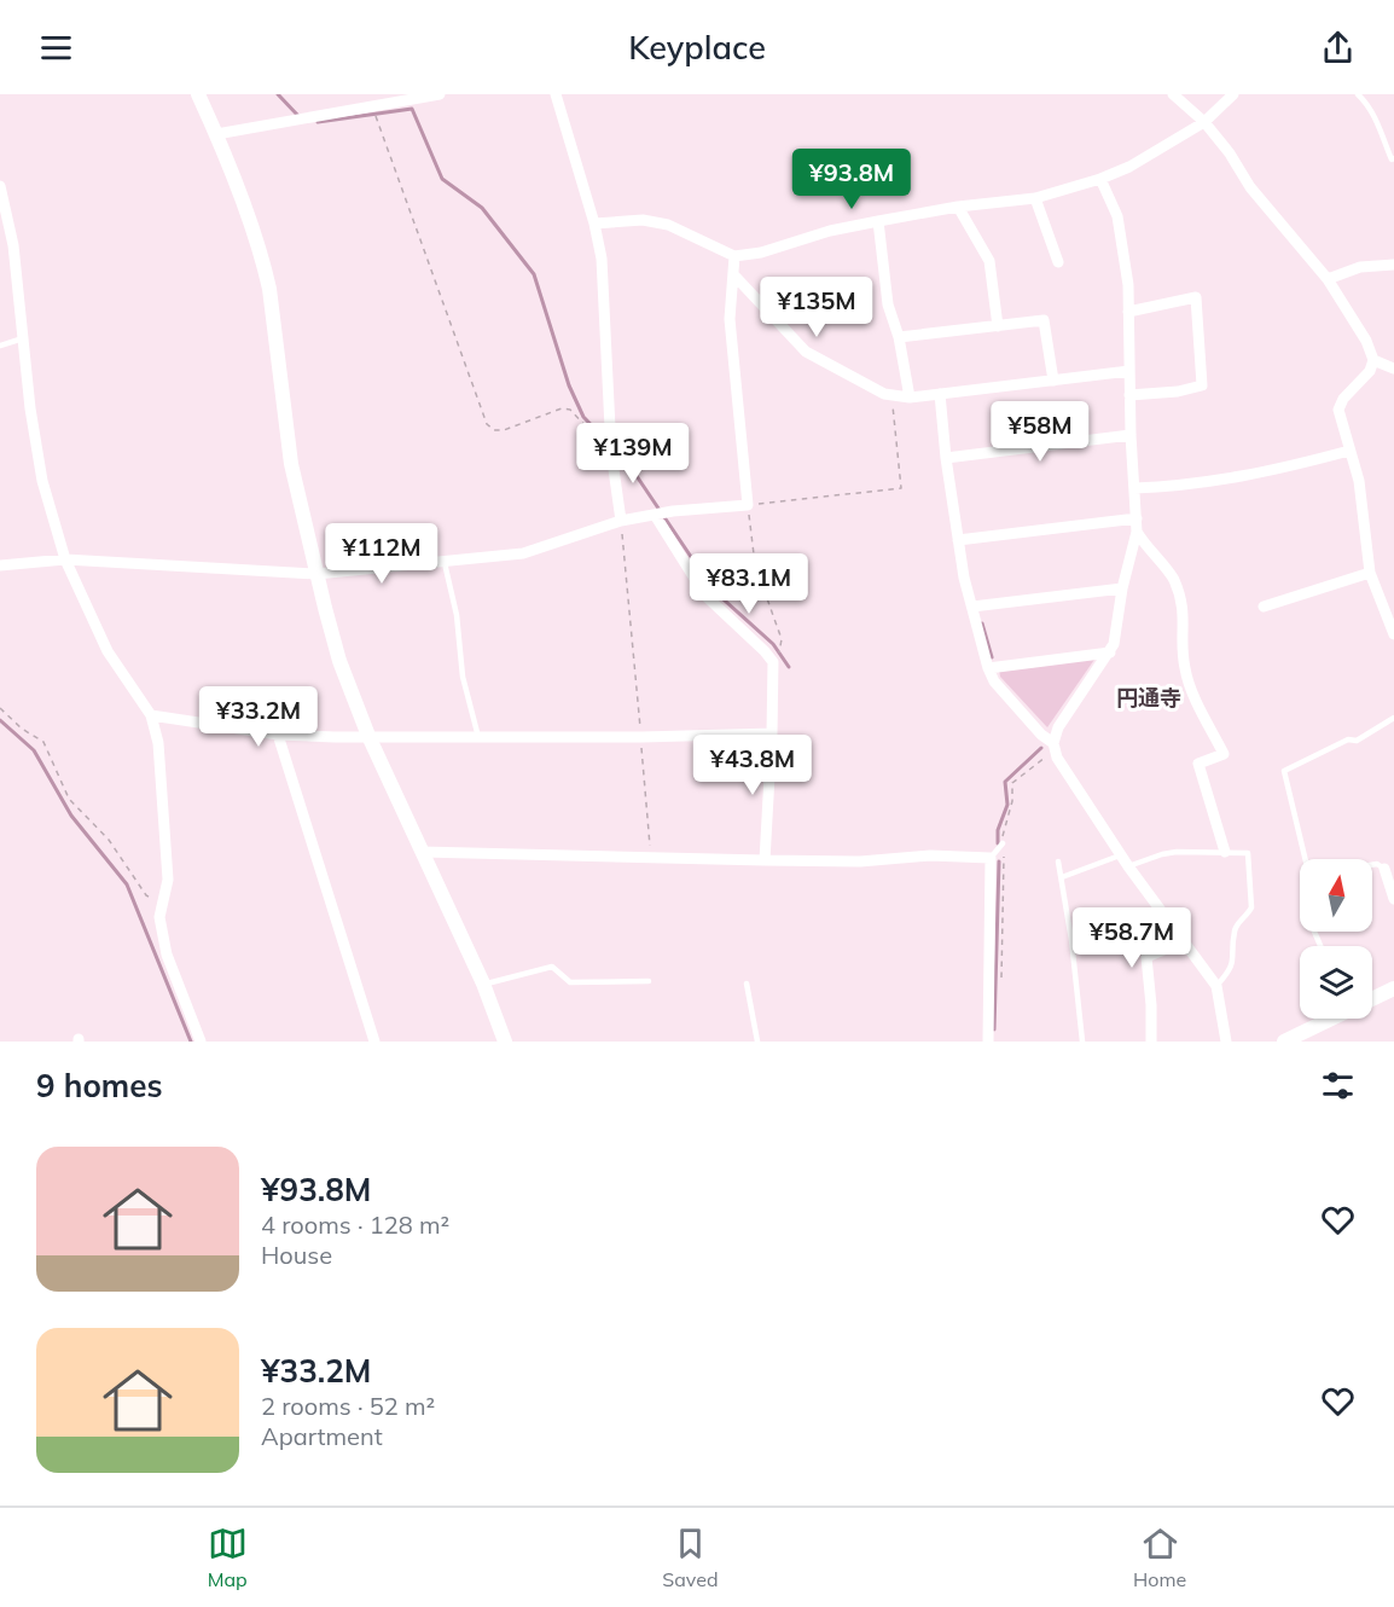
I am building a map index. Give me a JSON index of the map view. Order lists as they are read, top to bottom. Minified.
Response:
{"districts":["円通寺"],"north":"top","page":{"header":"Keyplace","price":["¥93.8M","¥135M","¥58M","¥139M","¥112M","¥83.1M","¥33.2M","¥43.8M","¥58.7M"],"heading":"9 homes","list":[{"name":"¥93.8M","note":"4 rooms · 128 m² · House"},{"name":"¥33.2M","note":"2 rooms · 52 m² · Apartment"}],"tabs":["Map","Saved","Home"]}}
